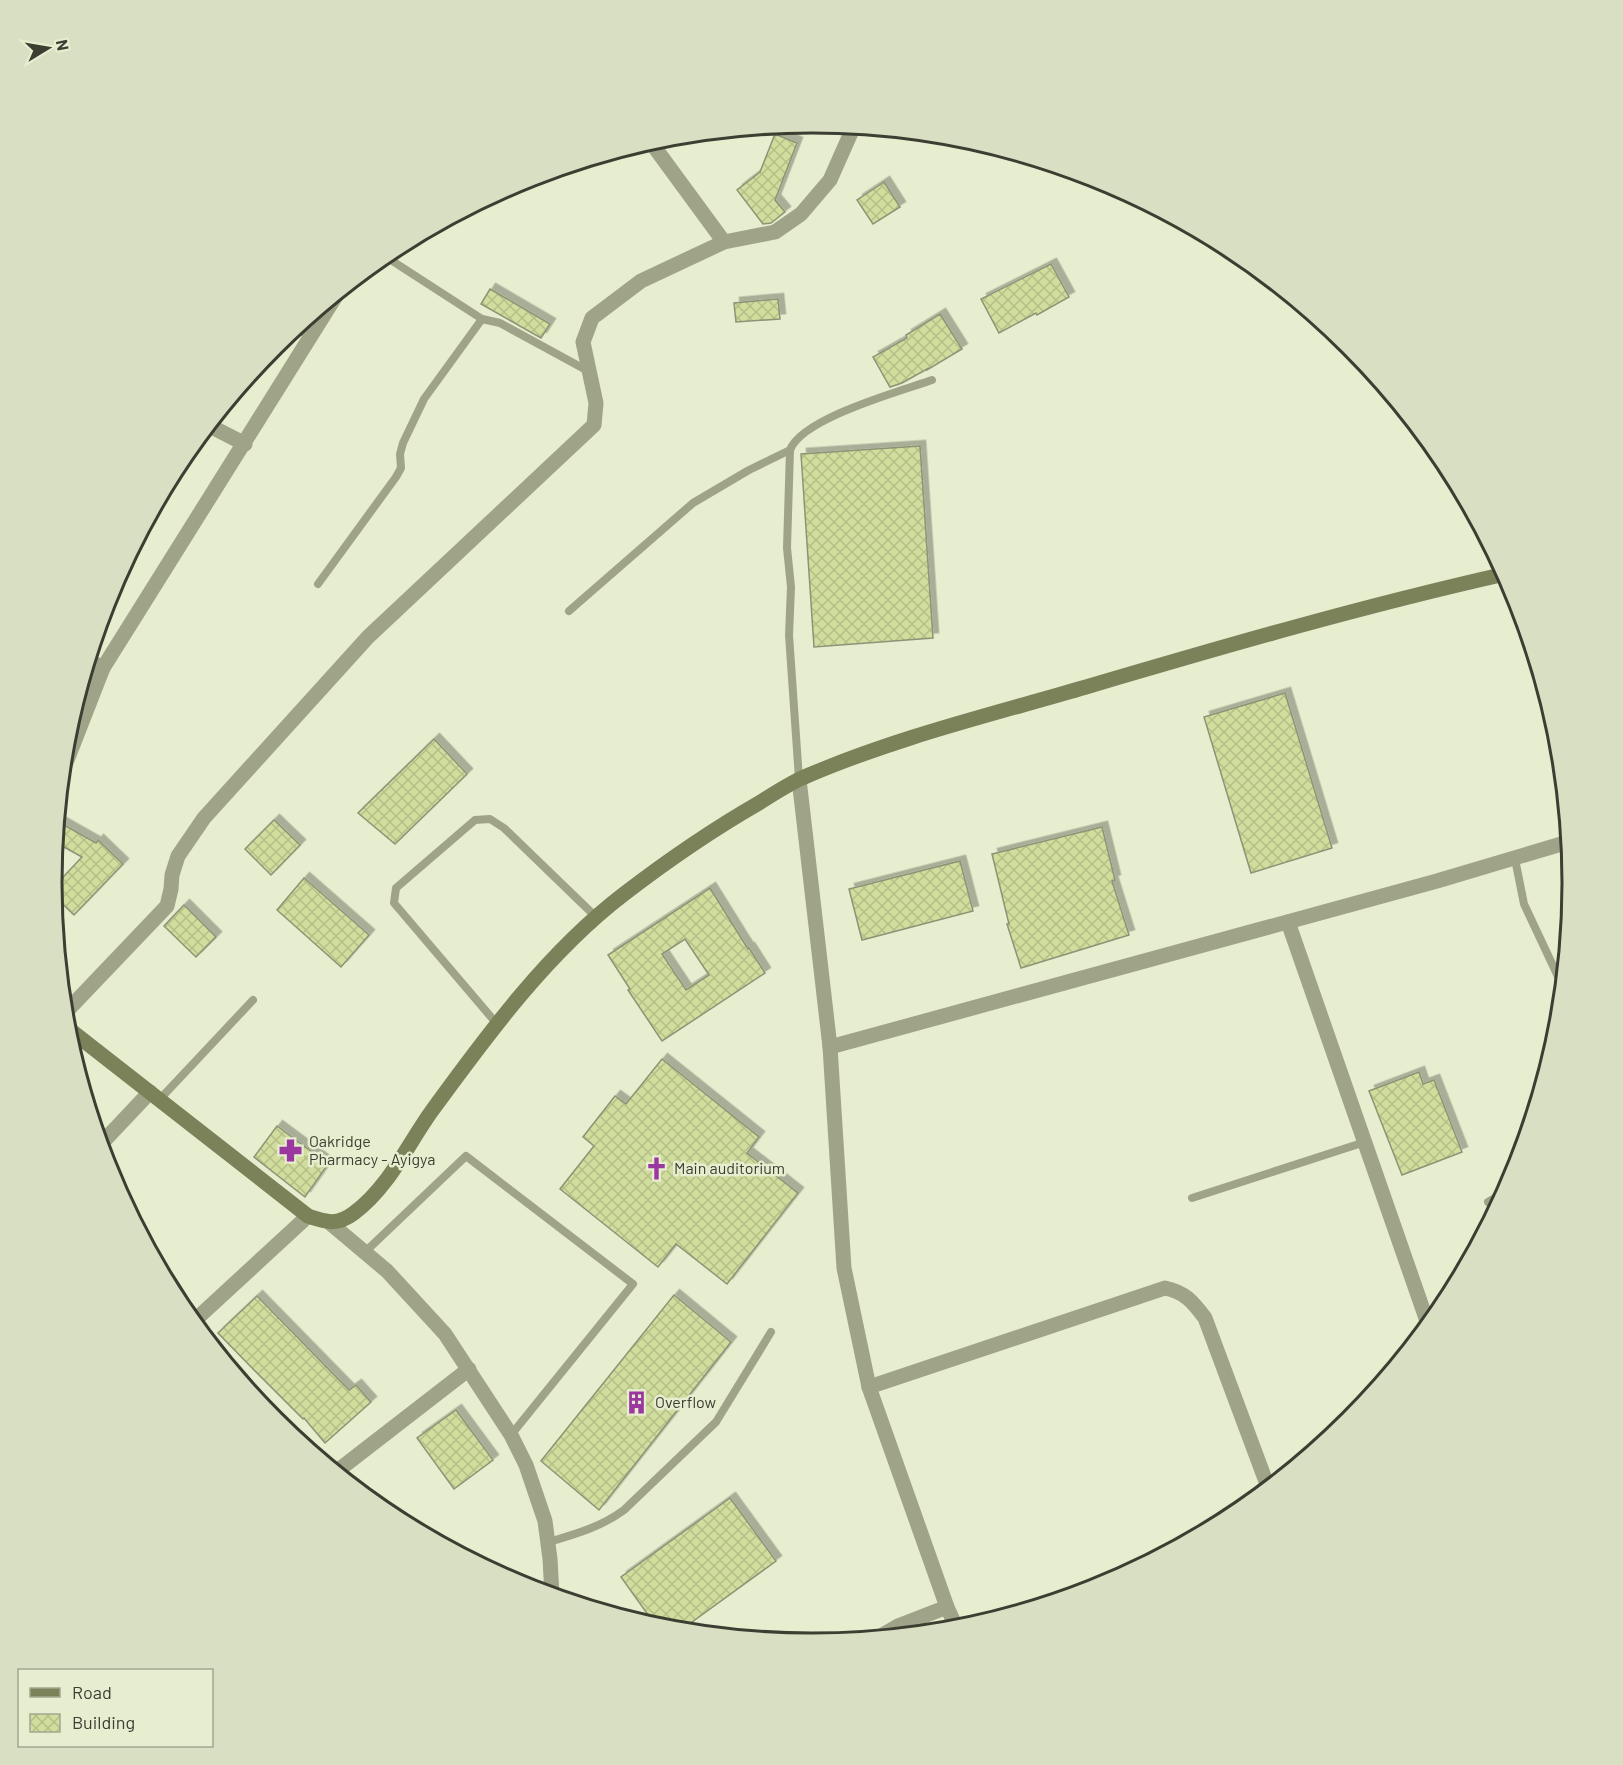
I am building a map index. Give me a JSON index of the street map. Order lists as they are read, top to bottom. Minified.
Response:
{"places":{"pharmacy":["Oakridge Pharmacy - Ayigya"],"church":["Main auditorium"],"building":["Overflow"]},"legend":["Road","Building"],"north":"right"}
